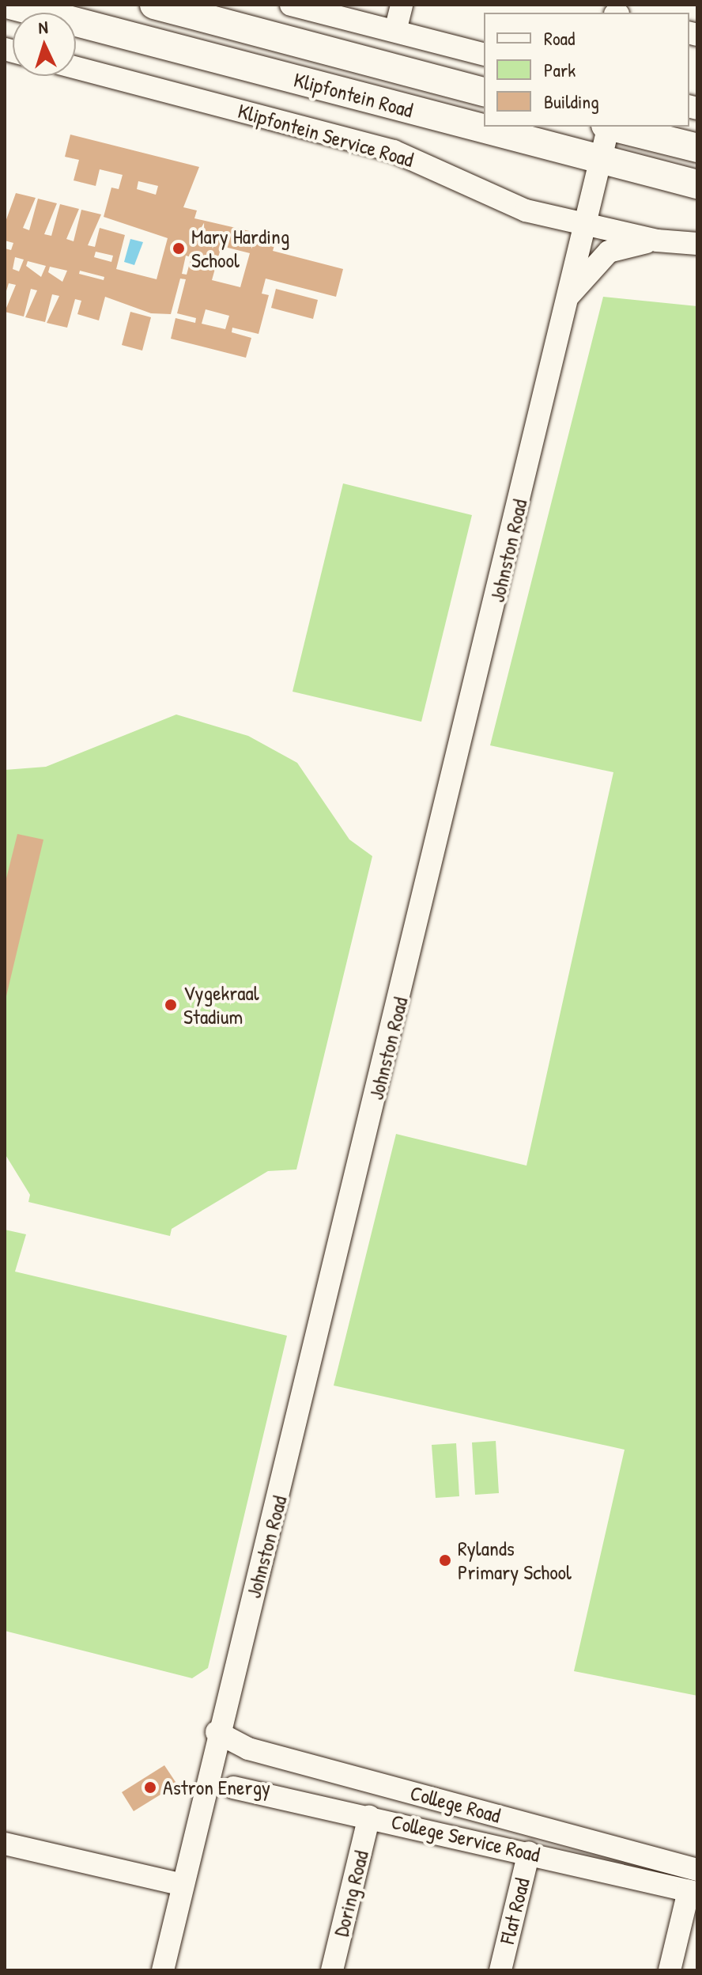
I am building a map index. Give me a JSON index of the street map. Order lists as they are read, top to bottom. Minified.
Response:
{"streets":{"main road":["Klipfontein Road"],"street":["Klipfontein Service Road","Johnston Road","College Road","College Service Road","Doring Road","Flat Road"]},"crossings":[["Klipfontein Road","Johnston Road"],["Klipfontein Service Road","Johnston Road"],["Johnston Road","College Road"],["College Service Road","Doring Road"],["College Service Road","Flat Road"]],"places":["Mary Harding School","Vygekraal Stadium","Rylands Primary School","Astron Energy"],"legend":["Road","Park","Building"],"north":"top"}
